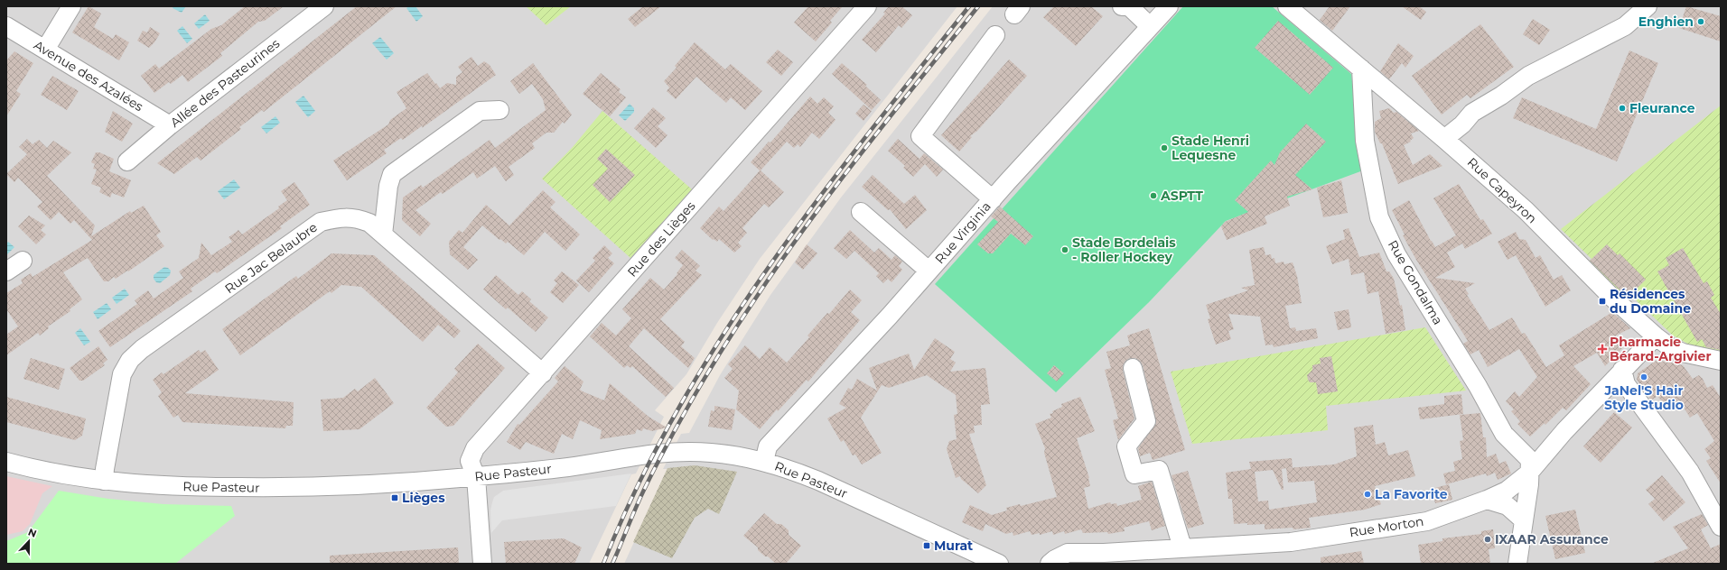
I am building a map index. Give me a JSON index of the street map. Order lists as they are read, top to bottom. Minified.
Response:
{"streets":{"street":["Avenue des Azalées","Allée des Pasteurines","Rue Capeyron","Rue Virginia","Rue des Lièges","Rue Jac Belaubre","Rue Gondalma","Rue Pasteur","Rue Morton"]},"crossings":[["Avenue des Azalées","Allée des Pasteurines"],["Rue Capeyron","Rue Gondalma"],["Rue Capeyron","Rue Morton"],["Rue Virginia","Rue Pasteur"],["Rue des Lièges","Rue Jac Belaubre"],["Rue des Lièges","Rue Pasteur"],["Rue Jac Belaubre","Rue Pasteur"],["Rue Gondalma","Rue Morton"]],"places":{"other":["Enghien","Fleurance","Stade Henri Lequesne","ASPTT","Stade Bordelais - Roller Hockey","JaNel'S Hair Style Studio","La Favorite","IXAAR Assurance"],"transit":["Résidences du Domaine","Lièges","Murat"],"health":["Pharmacie Bérard-Argivier"]},"north":"top"}
